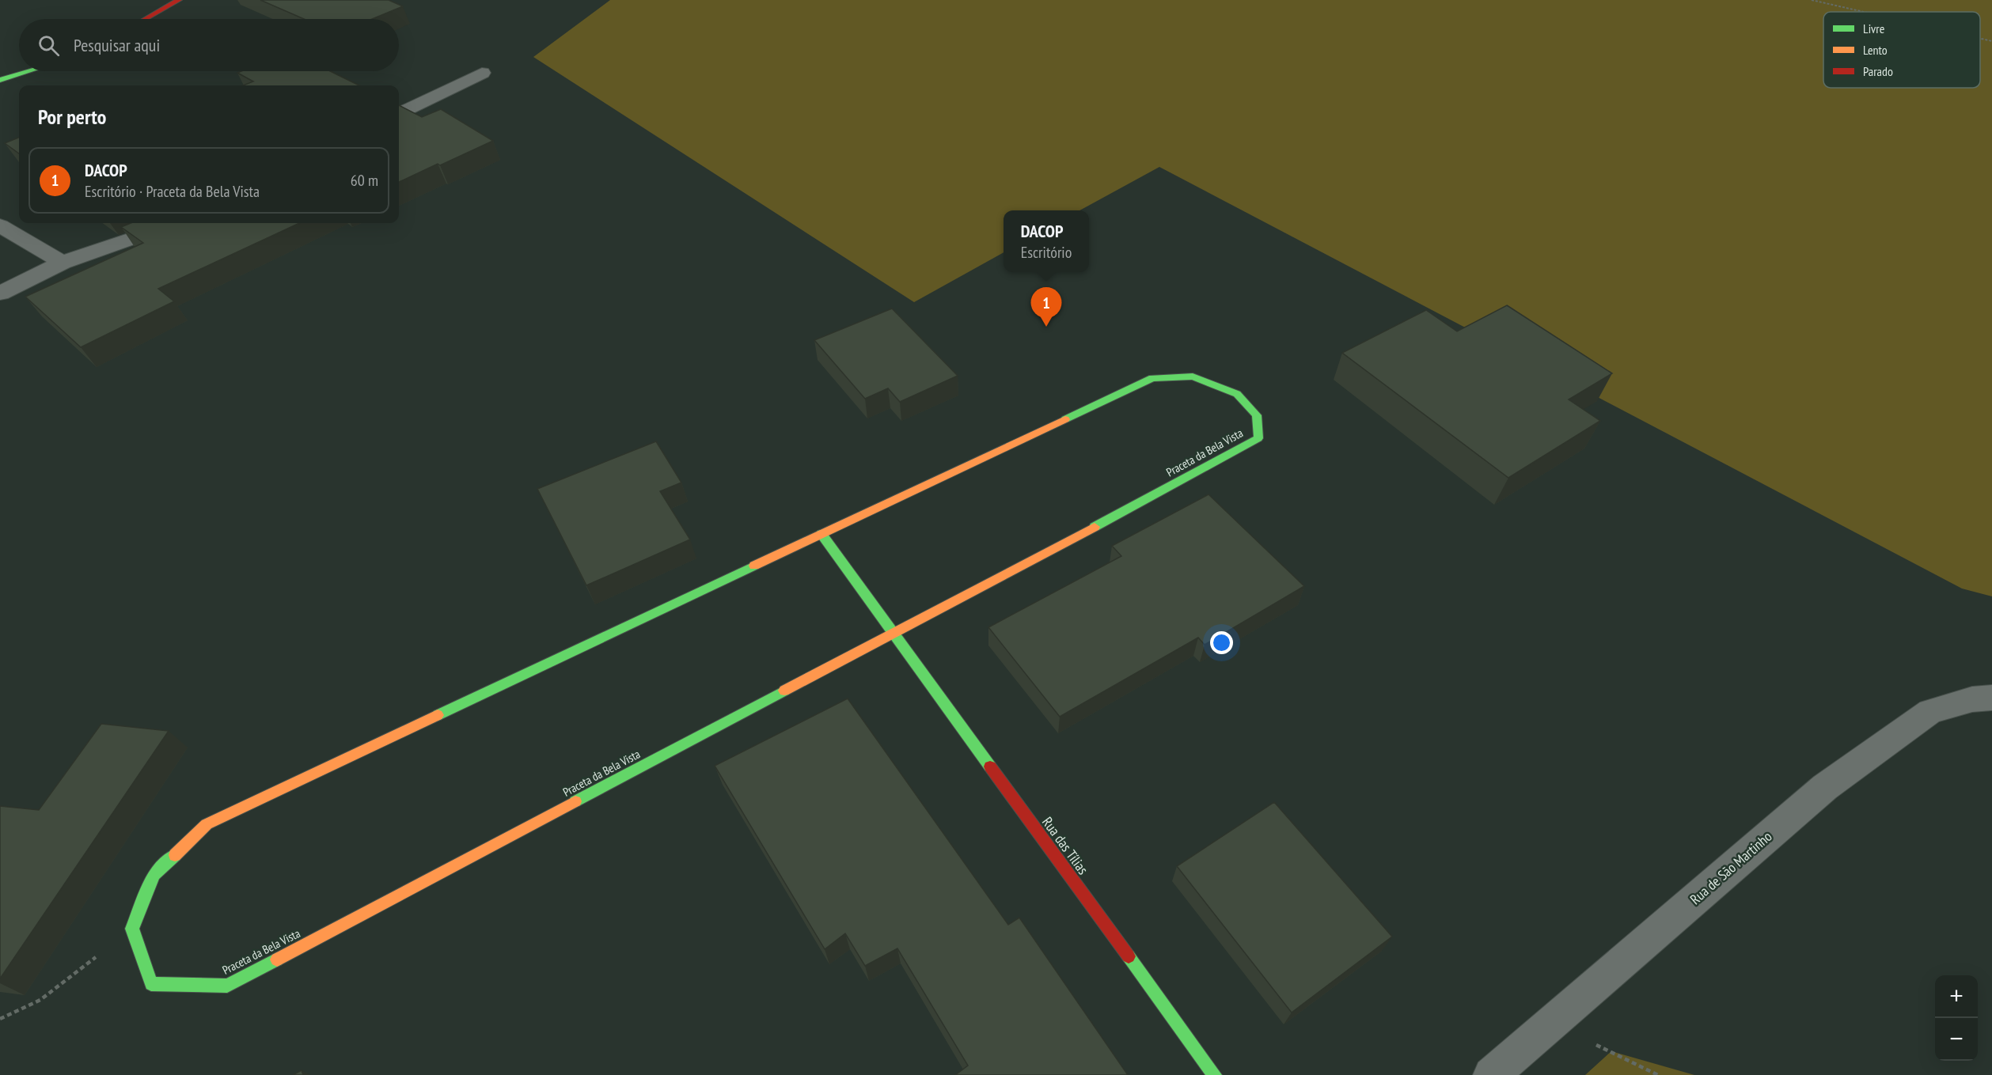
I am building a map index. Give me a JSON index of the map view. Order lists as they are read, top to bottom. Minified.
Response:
{"streets":{"street":["Praceta da Bela Vista","Rua das Tílias","Rua de São Martinho"]},"crossings":[["Praceta da Bela Vista","Rua das Tílias"]],"legend":["Livre","Lento","Parado"],"page":{"search":"Pesquisar aqui","heading":"Por perto","list":[{"mark":"1","name":"DACOP","note":"Escritório · Praceta da Bela Vista","value":"60 m"}],"popup":["DACOP","Escritório"],"pins":"1","map_buttons":["+","−"]}}
